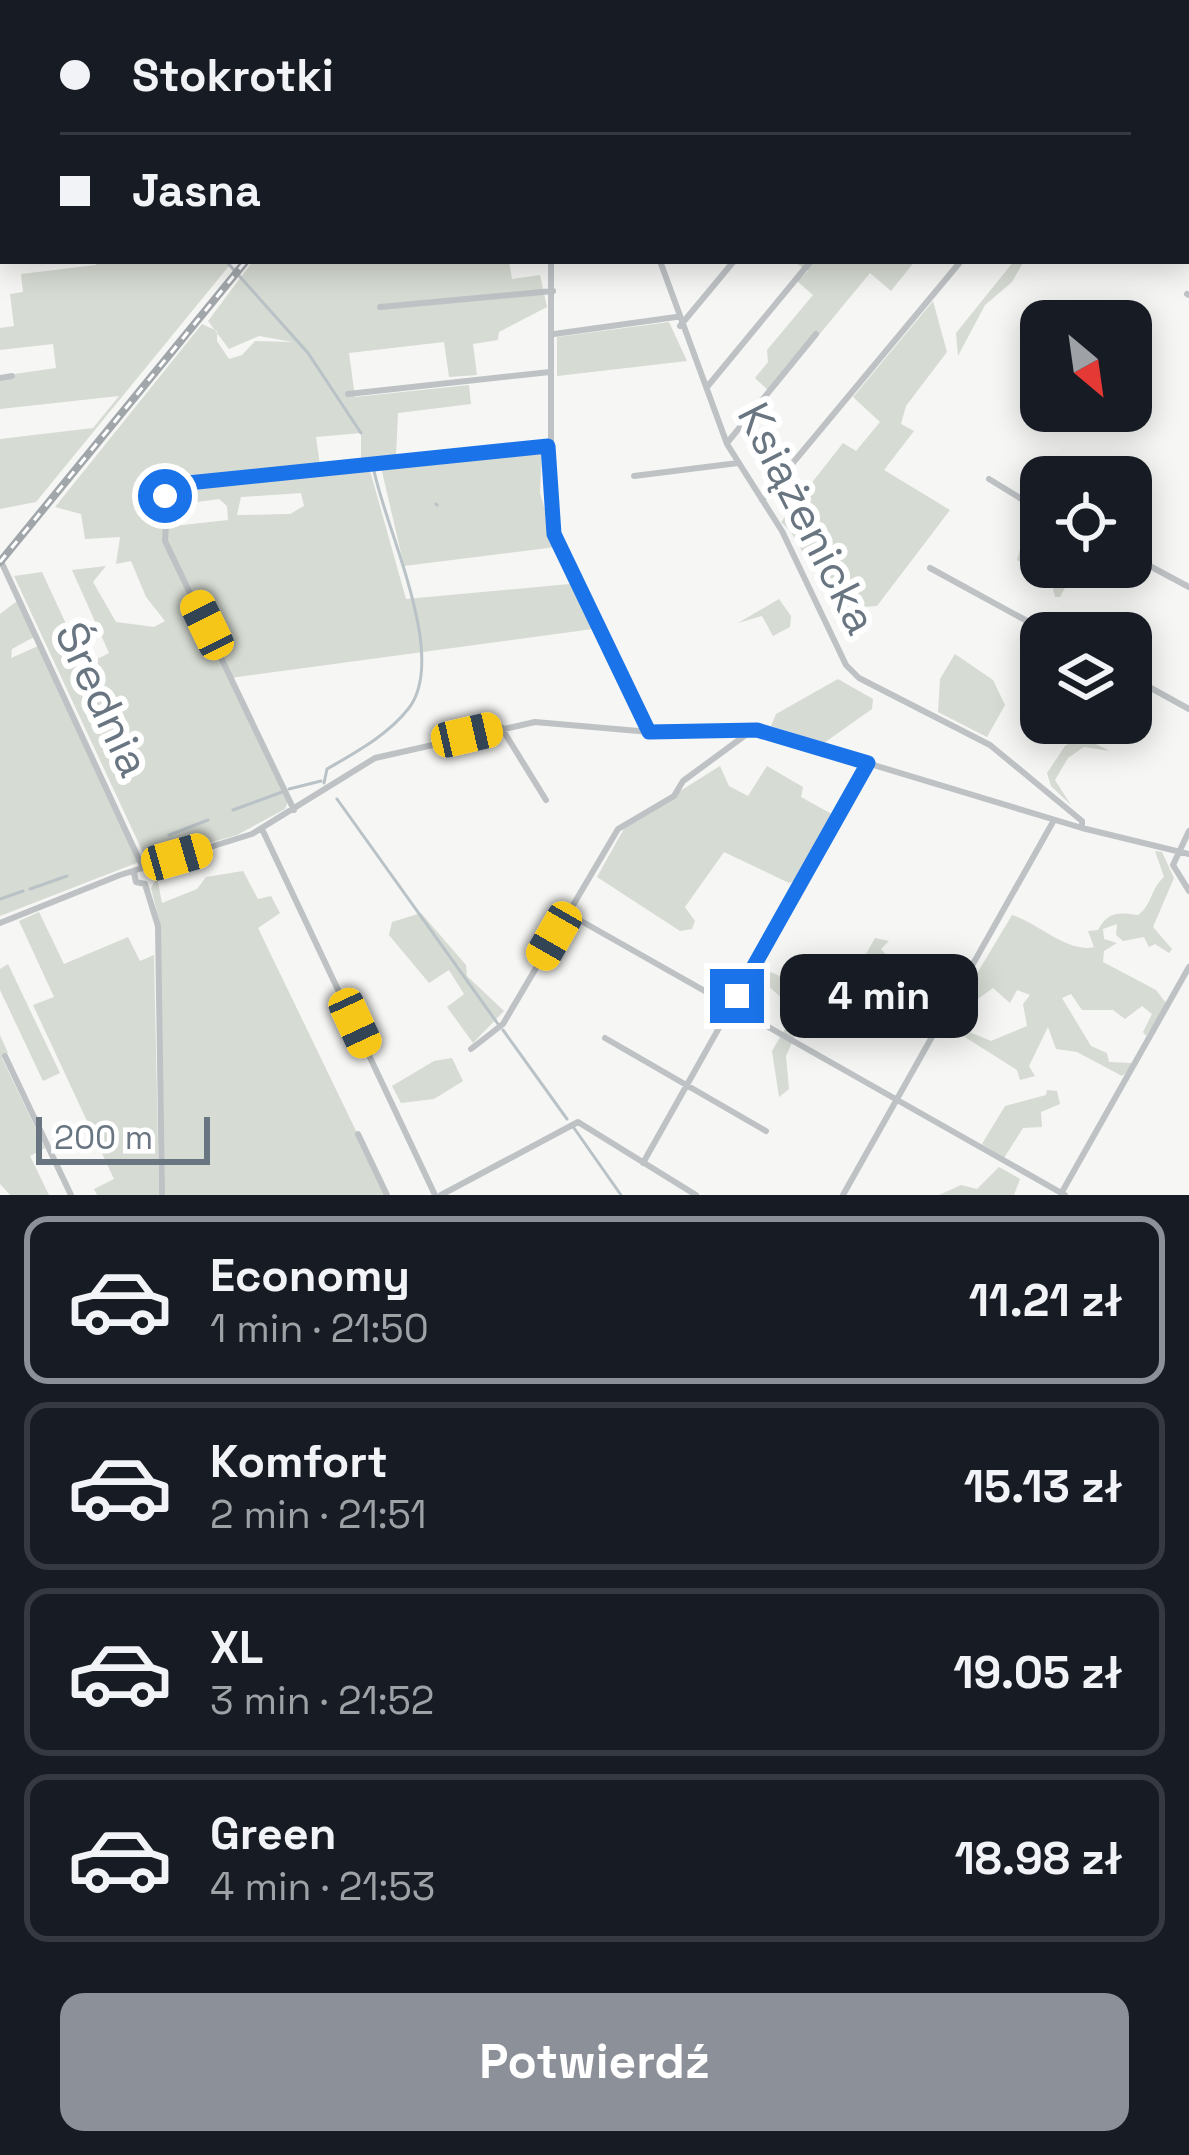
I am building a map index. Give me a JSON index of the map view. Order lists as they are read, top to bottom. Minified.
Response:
{"streets":{"street":["Książenicka","Średnia"]},"scale_bar":"200 m","north":"bottom right","page":{"banner":["Stokrotki","Jasna"],"bubble":"4 min","scale":"200 m","list":[{"name":"Economy","note":"1 min · 21:50","value":"11.21 zł"},{"name":"Komfort","note":"2 min · 21:51","value":"15.13 zł"},{"name":"XL","note":"3 min · 21:52","value":"19.05 zł"},{"name":"Green","note":"4 min · 21:53","value":"18.98 zł"}],"buttons":"Potwierdź"}}
